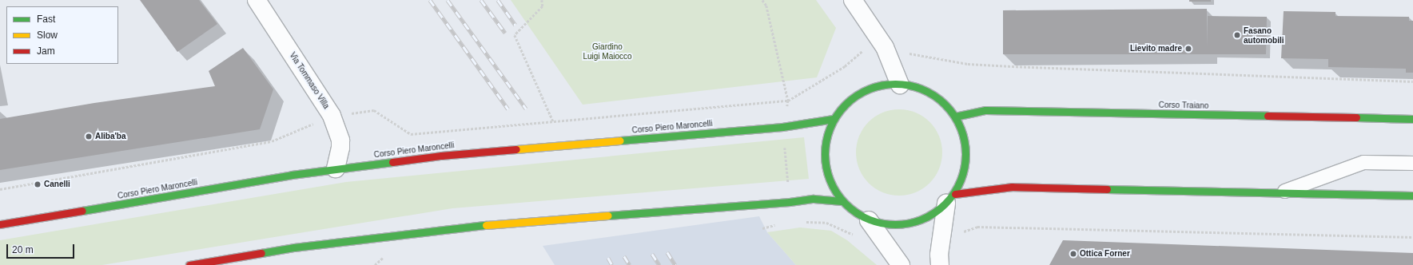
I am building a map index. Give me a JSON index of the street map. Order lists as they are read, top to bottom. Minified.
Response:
{"streets":{"main road":["Corso Traiano","Corso Piero Maroncelli"],"street":["Via Tommaso Villa"]},"crossings":[["Via Tommaso Villa","Corso Piero Maroncelli"]],"parks":["Giardino Luigi Maiocco"],"places":["Fasano automobili","Lievito madre","Aliba'ba","Canelli","Ottica Forner"],"legend":["Fast","Slow","Jam"],"scale_bar":"20 m"}
